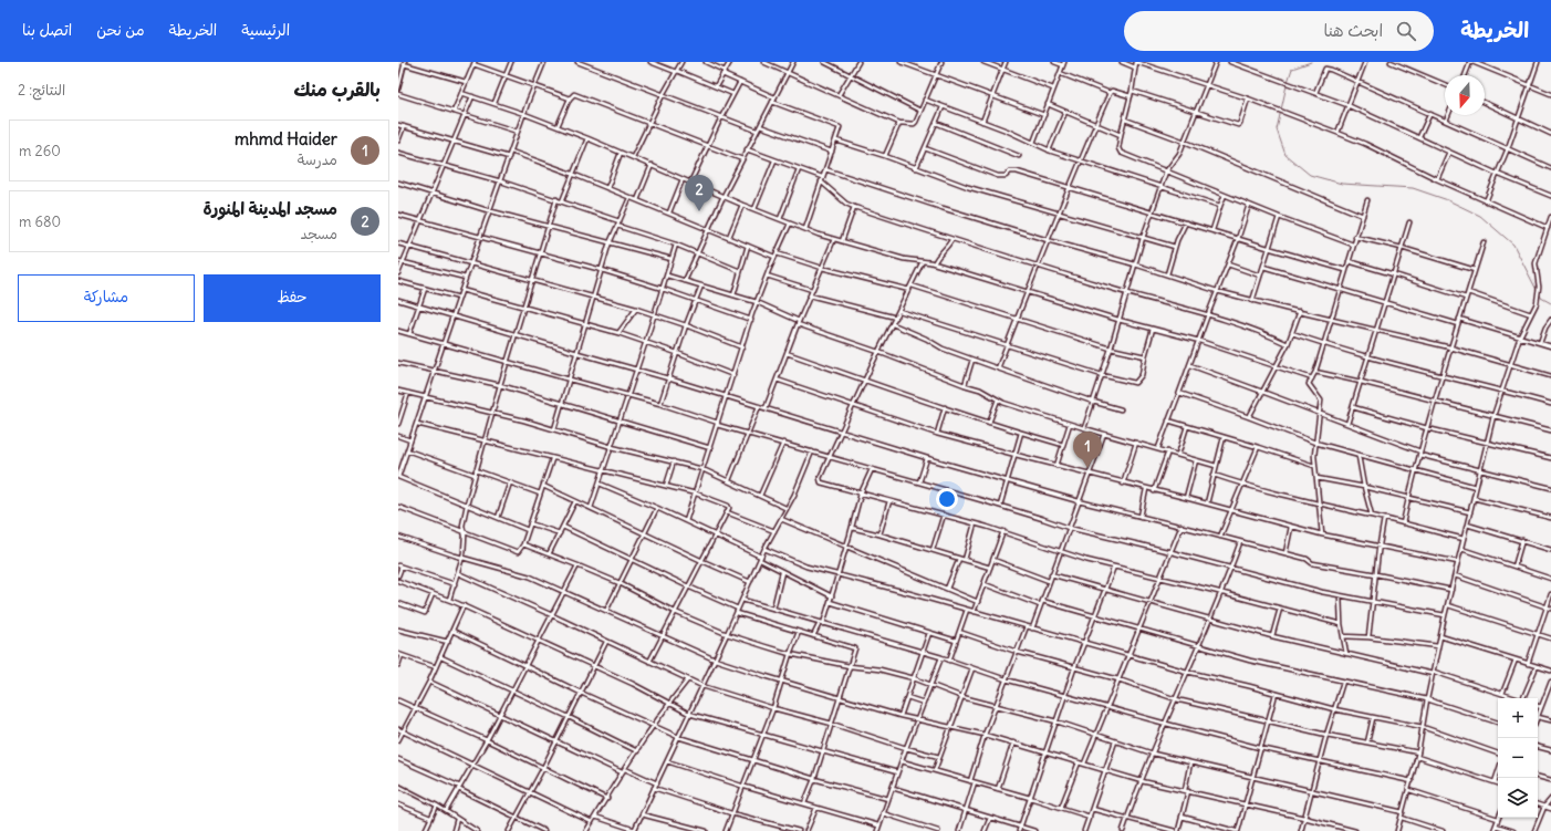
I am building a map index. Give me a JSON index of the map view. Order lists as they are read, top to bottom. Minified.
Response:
{"north":"bottom","page":{"header":"الخريطة","search":"ابحث هنا","nav":["الرئيسية","الخريطة","من نحن","اتصل بنا"],"heading":["بالقرب منك","النتائج: 2"],"list":[{"mark":"1","name":"mhmd Haider","note":"مدرسة","value":"260 m"},{"mark":"2","name":"مسجد المدينة المنورة","note":"مسجد","value":"680 m"}],"pins":["2","1"],"buttons":["حفظ","مشاركة"],"map_buttons":["+","−"]}}
